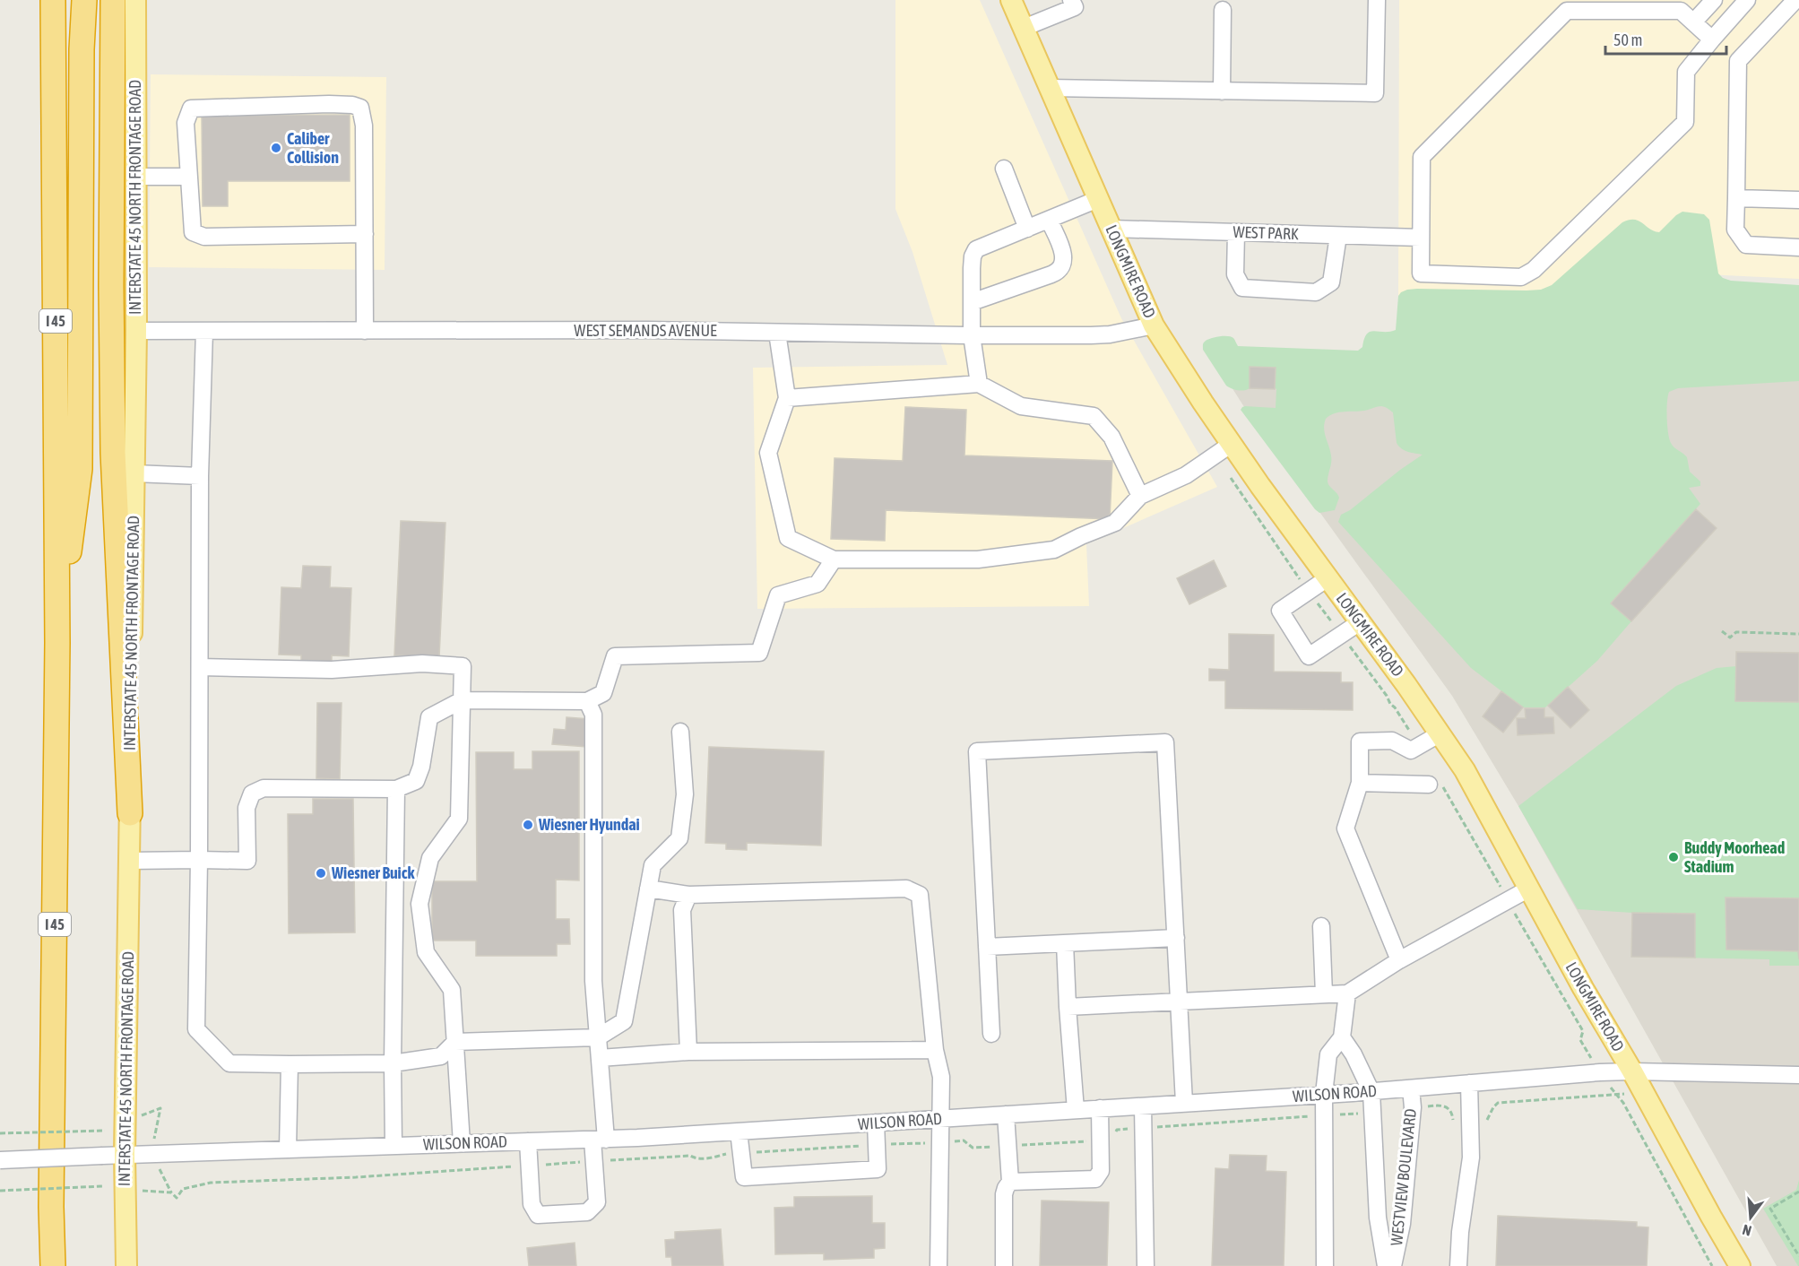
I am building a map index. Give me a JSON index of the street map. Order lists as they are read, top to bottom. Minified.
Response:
{"streets":{"highway":["I 45"],"main road":["INTERSTATE 45 NORTH FRONTAGE ROAD","LONGMIRE ROAD"],"street":["WEST PARK","WEST SEMANDS AVENUE","WILSON ROAD","WESTVIEW BOULEVARD"]},"crossings":[["INTERSTATE 45 NORTH FRONTAGE ROAD","WEST SEMANDS AVENUE"],["INTERSTATE 45 NORTH FRONTAGE ROAD","WILSON ROAD"],["WEST PARK","LONGMIRE ROAD"],["LONGMIRE ROAD","WEST SEMANDS AVENUE"],["LONGMIRE ROAD","WILSON ROAD"],["WILSON ROAD","WESTVIEW BOULEVARD"]],"places":["Caliber Collision","Wiesner Hyundai","Buddy Moorhead Stadium","Wiesner Buick"],"scale_bar":"50 m","north":"bottom"}
